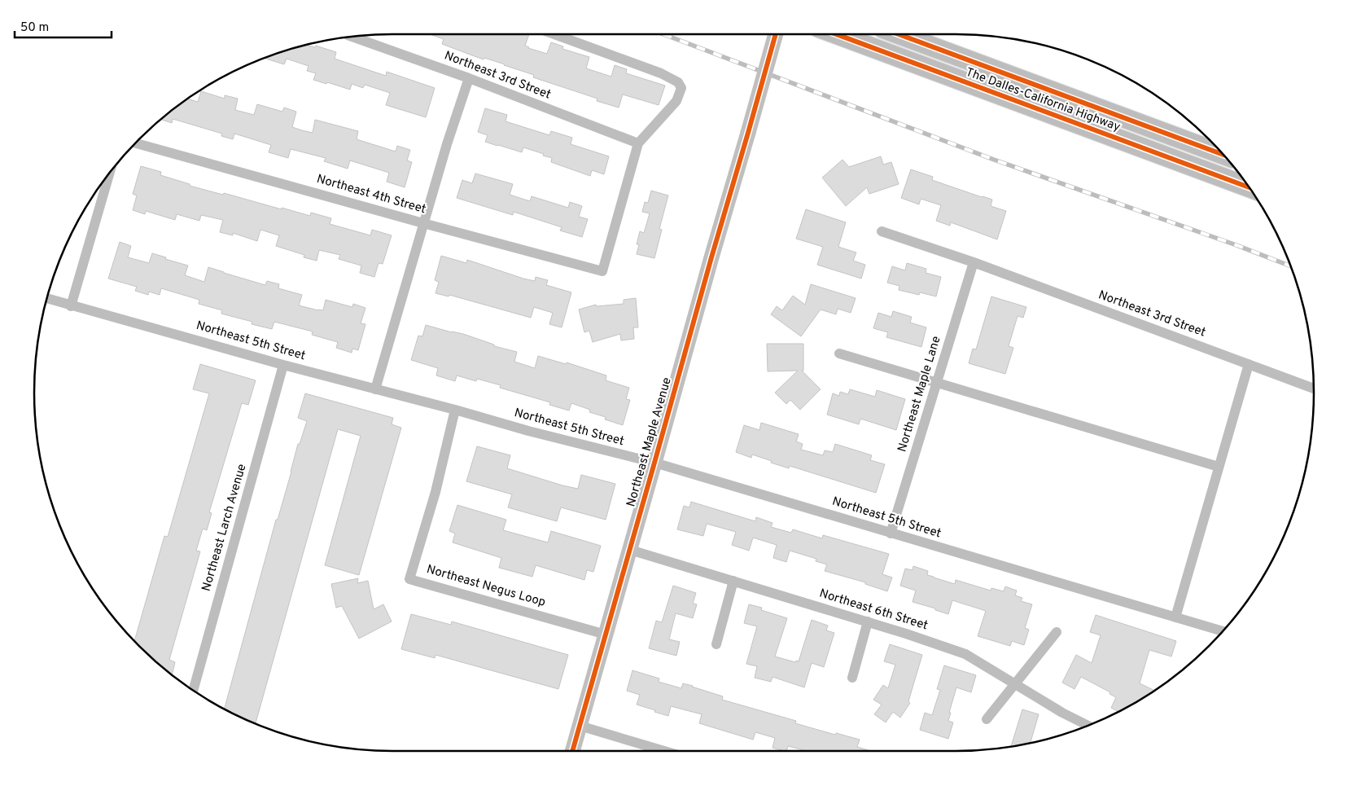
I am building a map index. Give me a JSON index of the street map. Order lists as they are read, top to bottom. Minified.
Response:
{"streets":{"highway":["The Dalles-California Highway"],"main road":["Northeast Maple Avenue"],"street":["Northeast 3rd Street","Northeast 4th Street","Northeast 5th Street","Northeast Maple Lane","Northeast Larch Avenue","Northeast Negus Loop","Northeast 6th Street"]},"crossings":[["Northeast 3rd Street","Northeast 4th Street"],["Northeast 3rd Street","Northeast Maple Lane"],["Northeast 5th Street","Northeast Maple Lane"],["Northeast 5th Street","Northeast Maple Avenue"],["Northeast 5th Street","Northeast Larch Avenue"],["Northeast 5th Street","Northeast Negus Loop"],["Northeast Maple Avenue","Northeast Negus Loop"],["Northeast Maple Avenue","Northeast 6th Street"]],"scale_bar":"50 m"}
